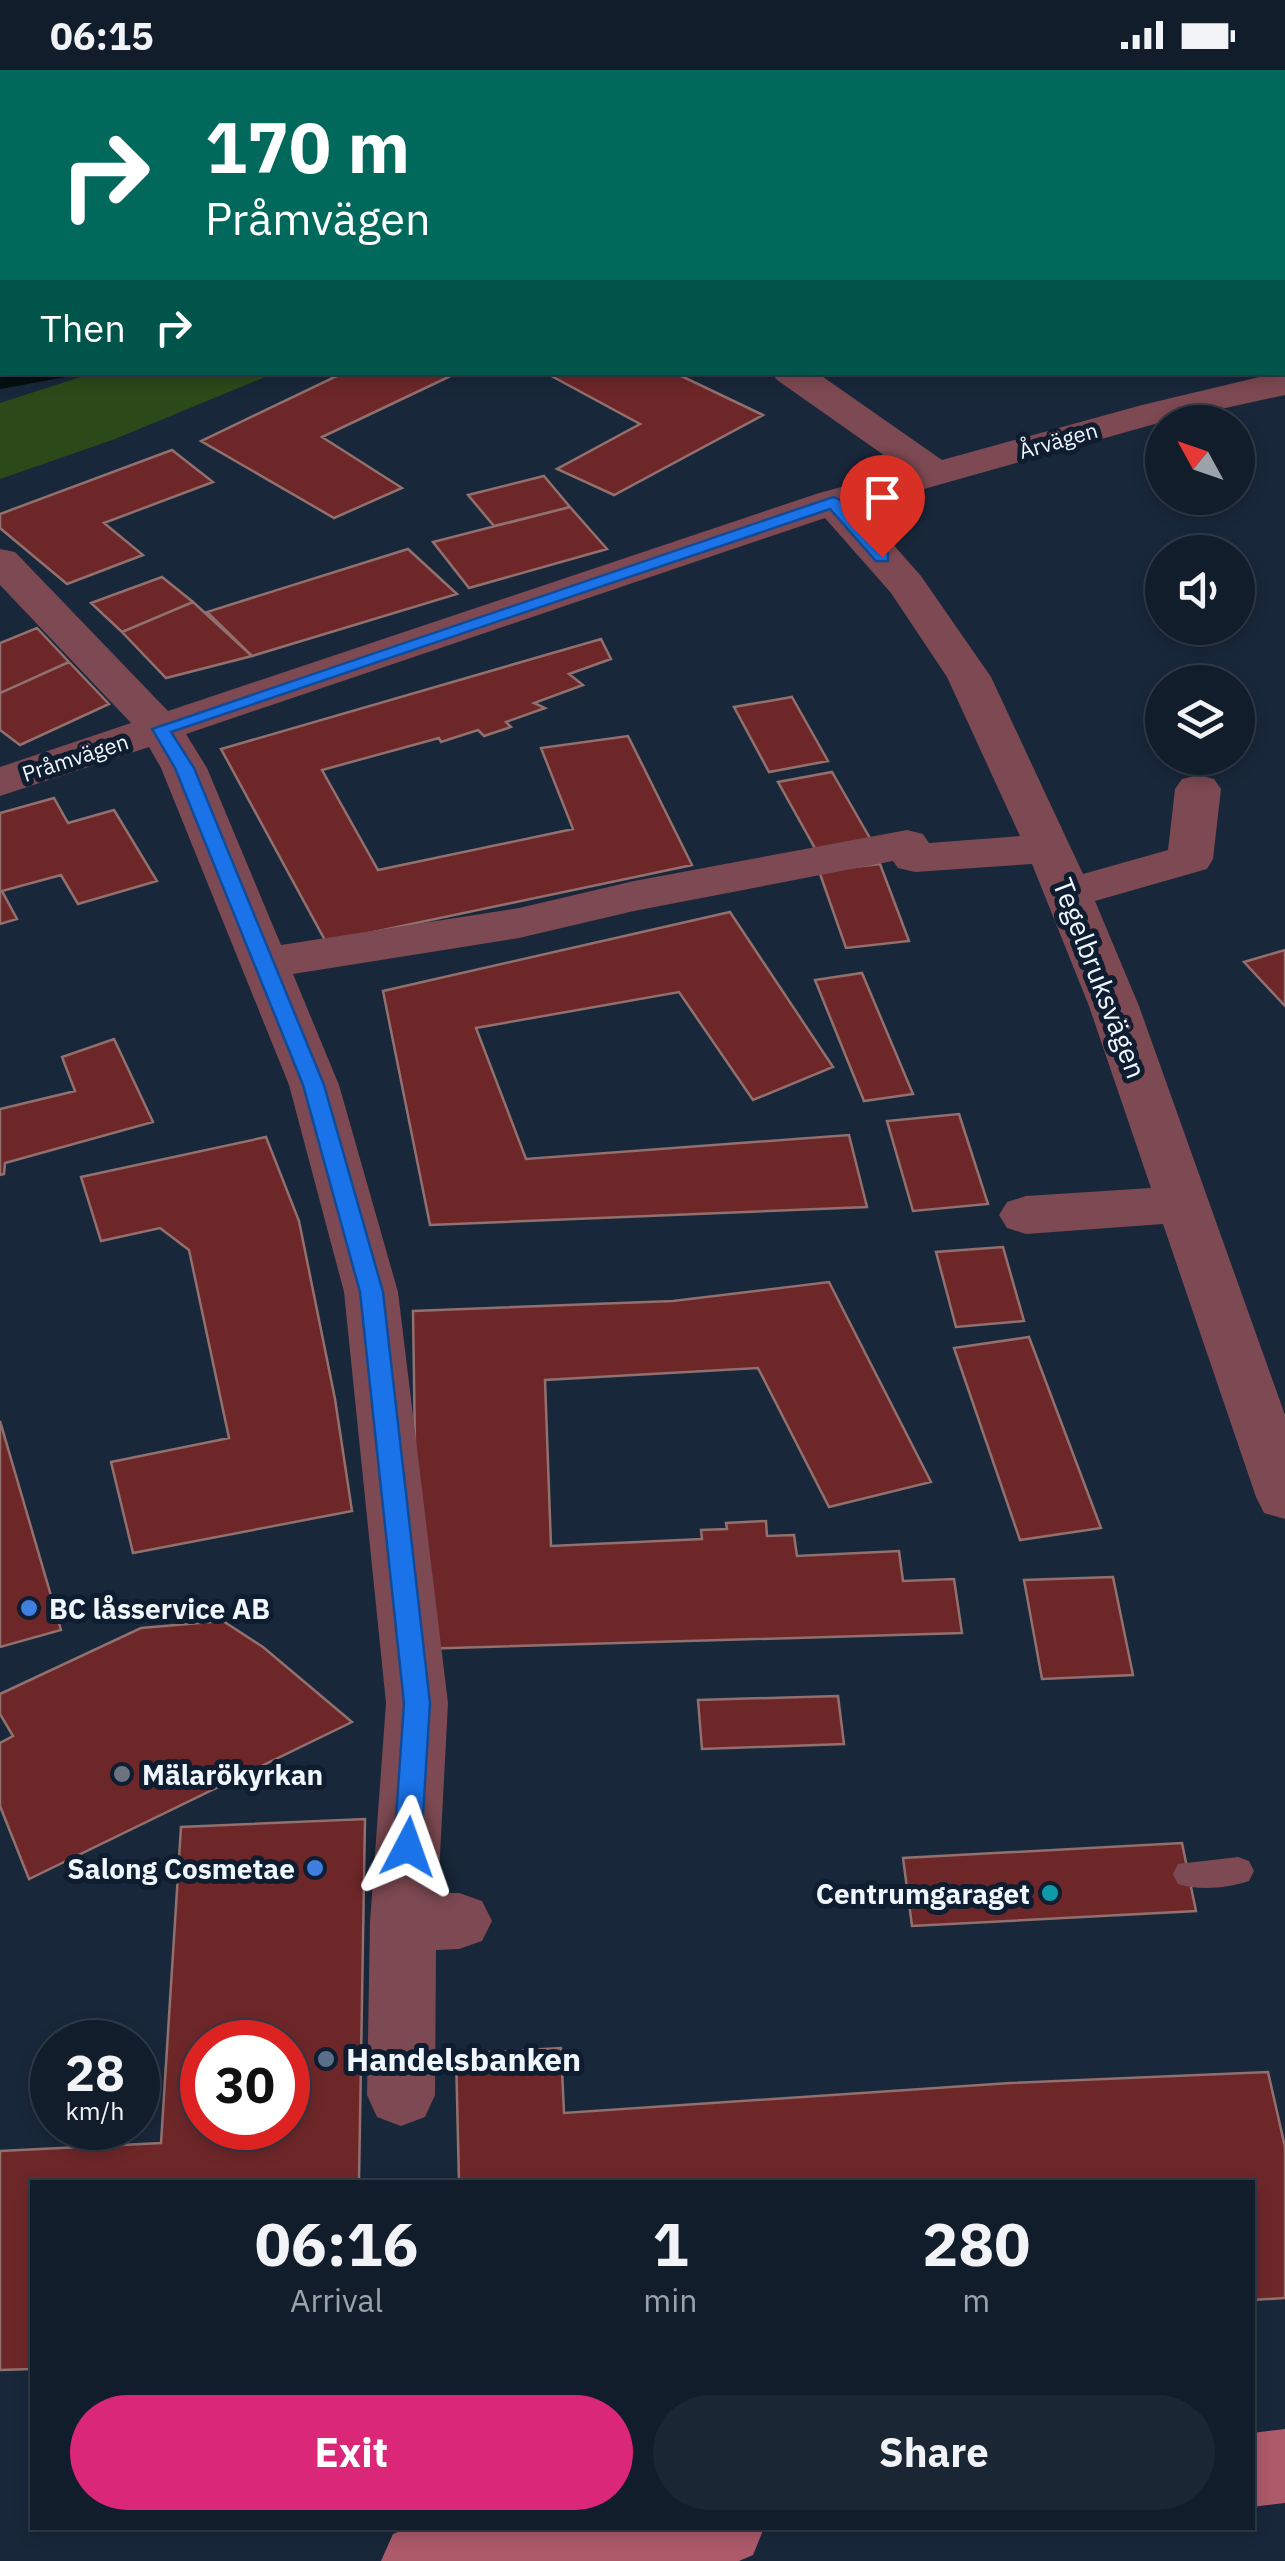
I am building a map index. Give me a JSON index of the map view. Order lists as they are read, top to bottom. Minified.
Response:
{"streets":{"street":["Årvägen","Pråmvägen","Tegelbruksvägen"]},"crossings":[["Årvägen","Pråmvägen"],["Årvägen","Tegelbruksvägen"],["Pråmvägen","Tegelbruksvägen"]],"places":["BC låsservice AB","Mälarökyrkan","Salong Cosmetae","Centrumgaraget","Handelsbanken"],"north":"top left","page":{"status":"06:15","turn":["170 m","Pråmvägen"],"then":"Then","speed":"28 km/h","limit":"30","eta":["06:16","Arrival","1","min","280","m"],"buttons":["Exit","Share"]}}
